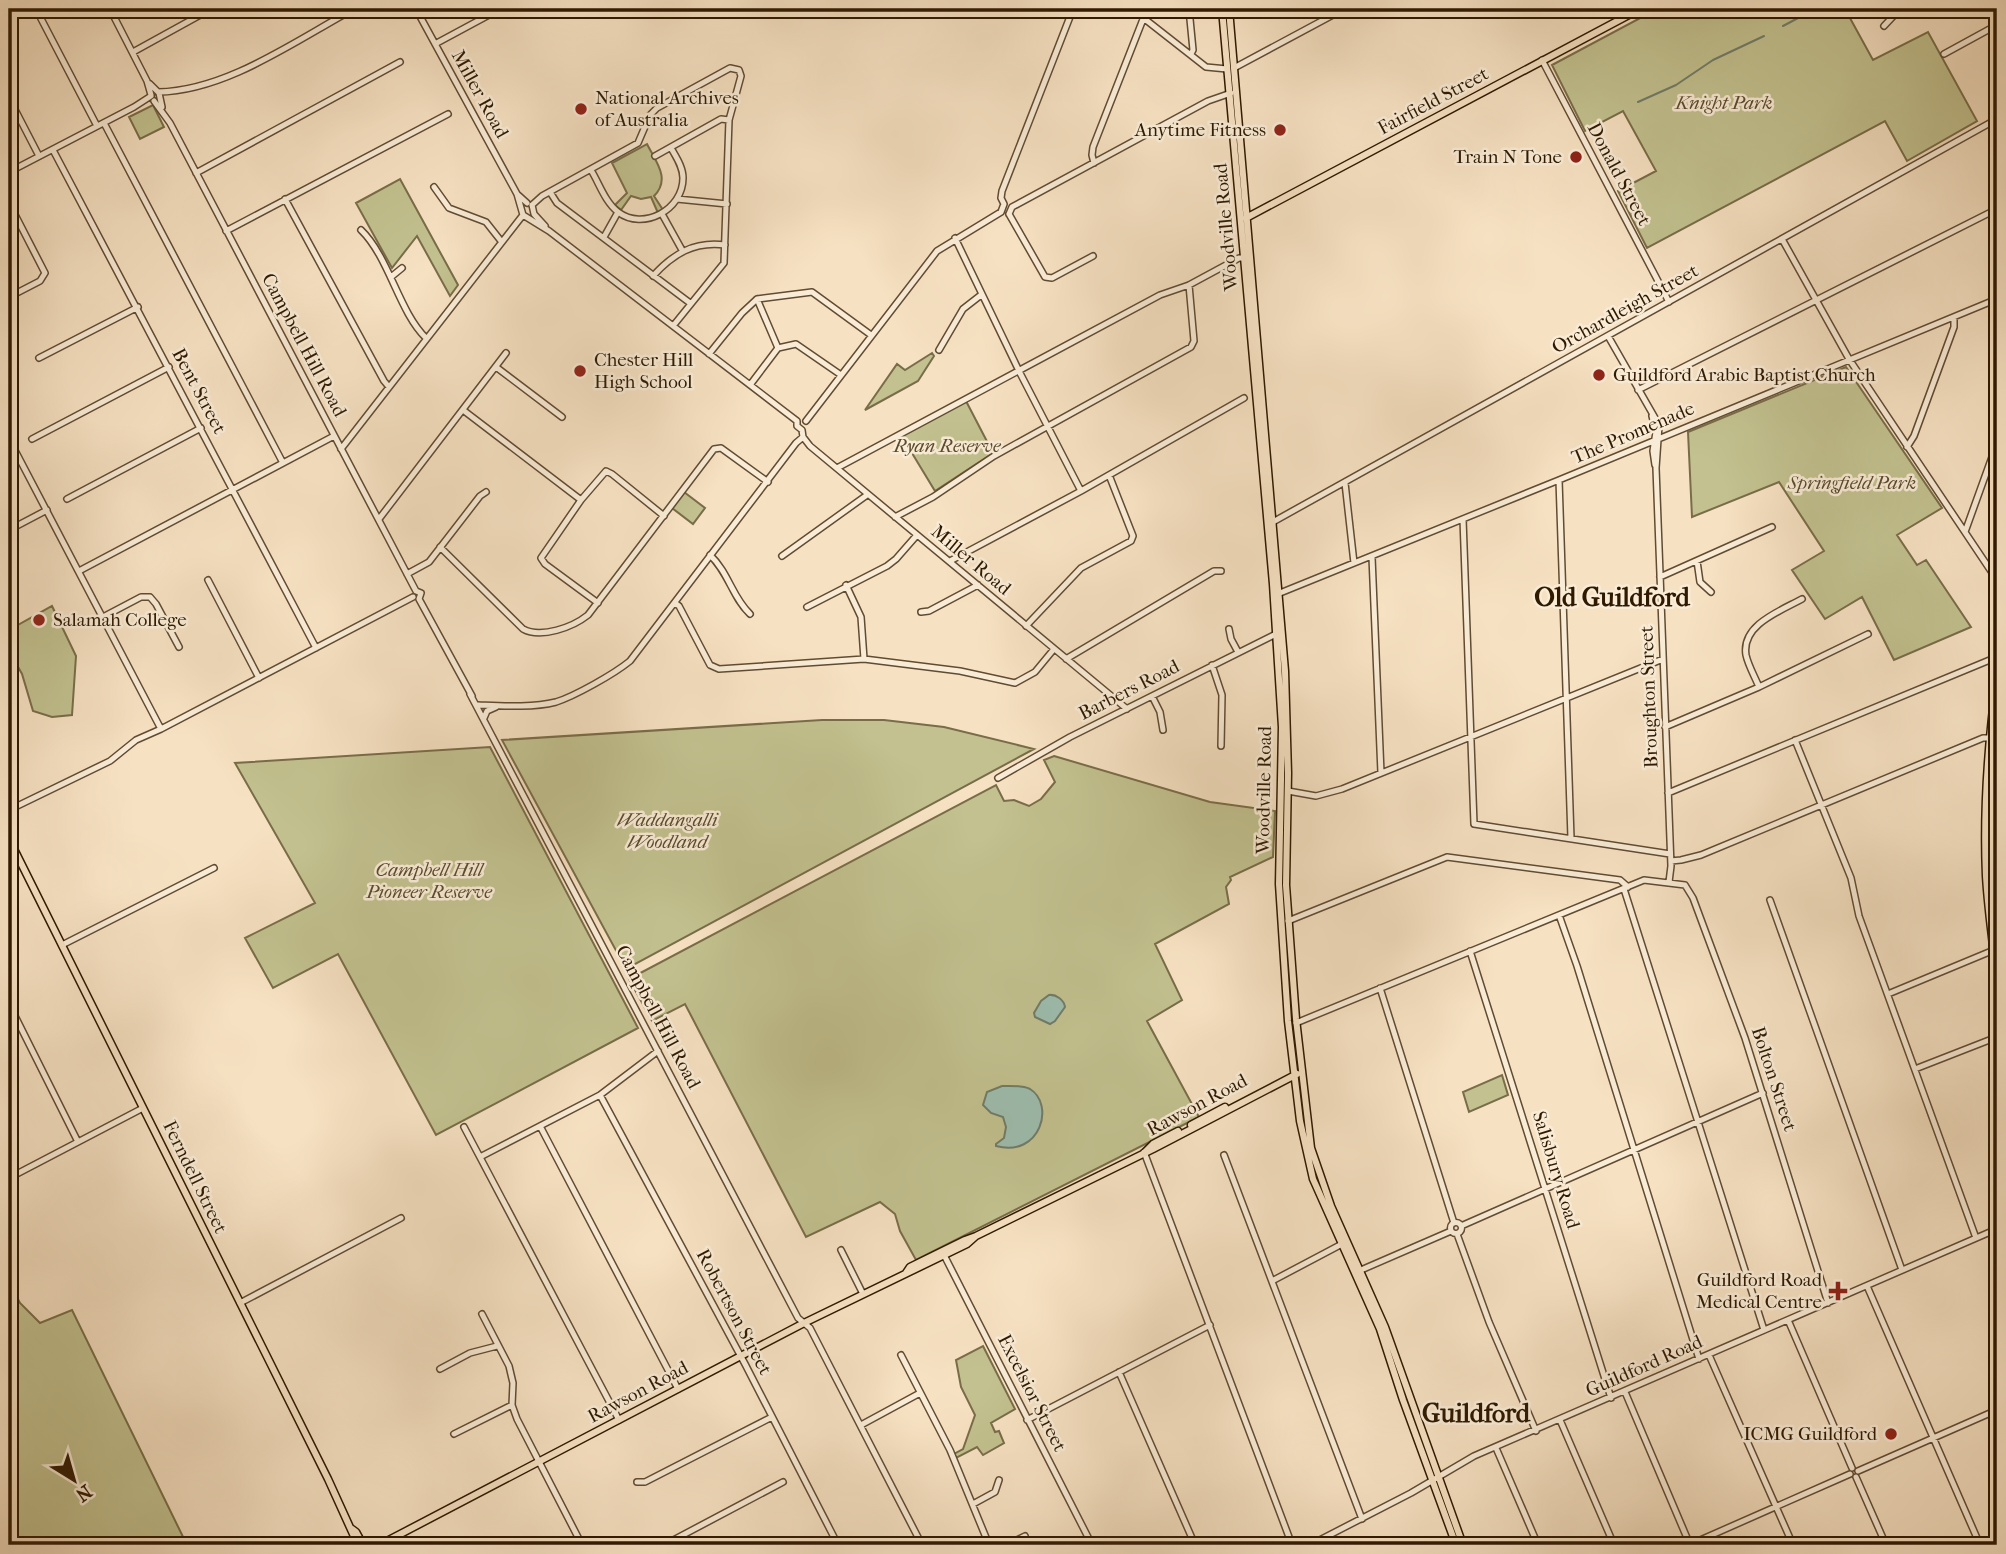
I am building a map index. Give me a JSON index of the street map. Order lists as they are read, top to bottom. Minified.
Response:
{"streets":{"main road":["Fairfield Street","Woodville Road","Rawson Road","Ferndell Street"],"street":["Miller Road","Donald Street","Orchardleigh Street","Campbell Hill Road","Bent Street","The Promenade","Barbers Road","Broughton Street","Bolton Street","Salisbury Road","Robertson Street","Guildford Road","Excelsior Street"]},"crossings":[["Miller Road","Barbers Road"],["Fairfield Street","Donald Street"],["Fairfield Street","Woodville Road"],["Donald Street","Orchardleigh Street"],["Woodville Road","Orchardleigh Street"],["Woodville Road","The Promenade"],["Woodville Road","Barbers Road"],["Woodville Road","Rawson Road"],["Woodville Road","Guildford Road"],["Orchardleigh Street","Broughton Street"],["Campbell Hill Road","Rawson Road"],["The Promenade","Broughton Street"],["Broughton Street","Bolton Street"],["Bolton Street","Guildford Road"],["Rawson Road","Robertson Street"],["Rawson Road","Excelsior Street"],["Salisbury Road","Guildford Road"]],"districts":["Old Guildford","Guildford"],"parks":["Knight Park","Ryan Reserve","Springfield Park","Waddangalli Woodland","Campbell Hill Pioneer Reserve"],"places":{"other":["National Archives of Australia","Anytime Fitness","Train N Tone","Chester Hill High School","Guildford Arabic Baptist Church","Salamah College","ICMG Guildford"],"health":["Guildford Road Medical Centre"]},"north":"bottom right"}
